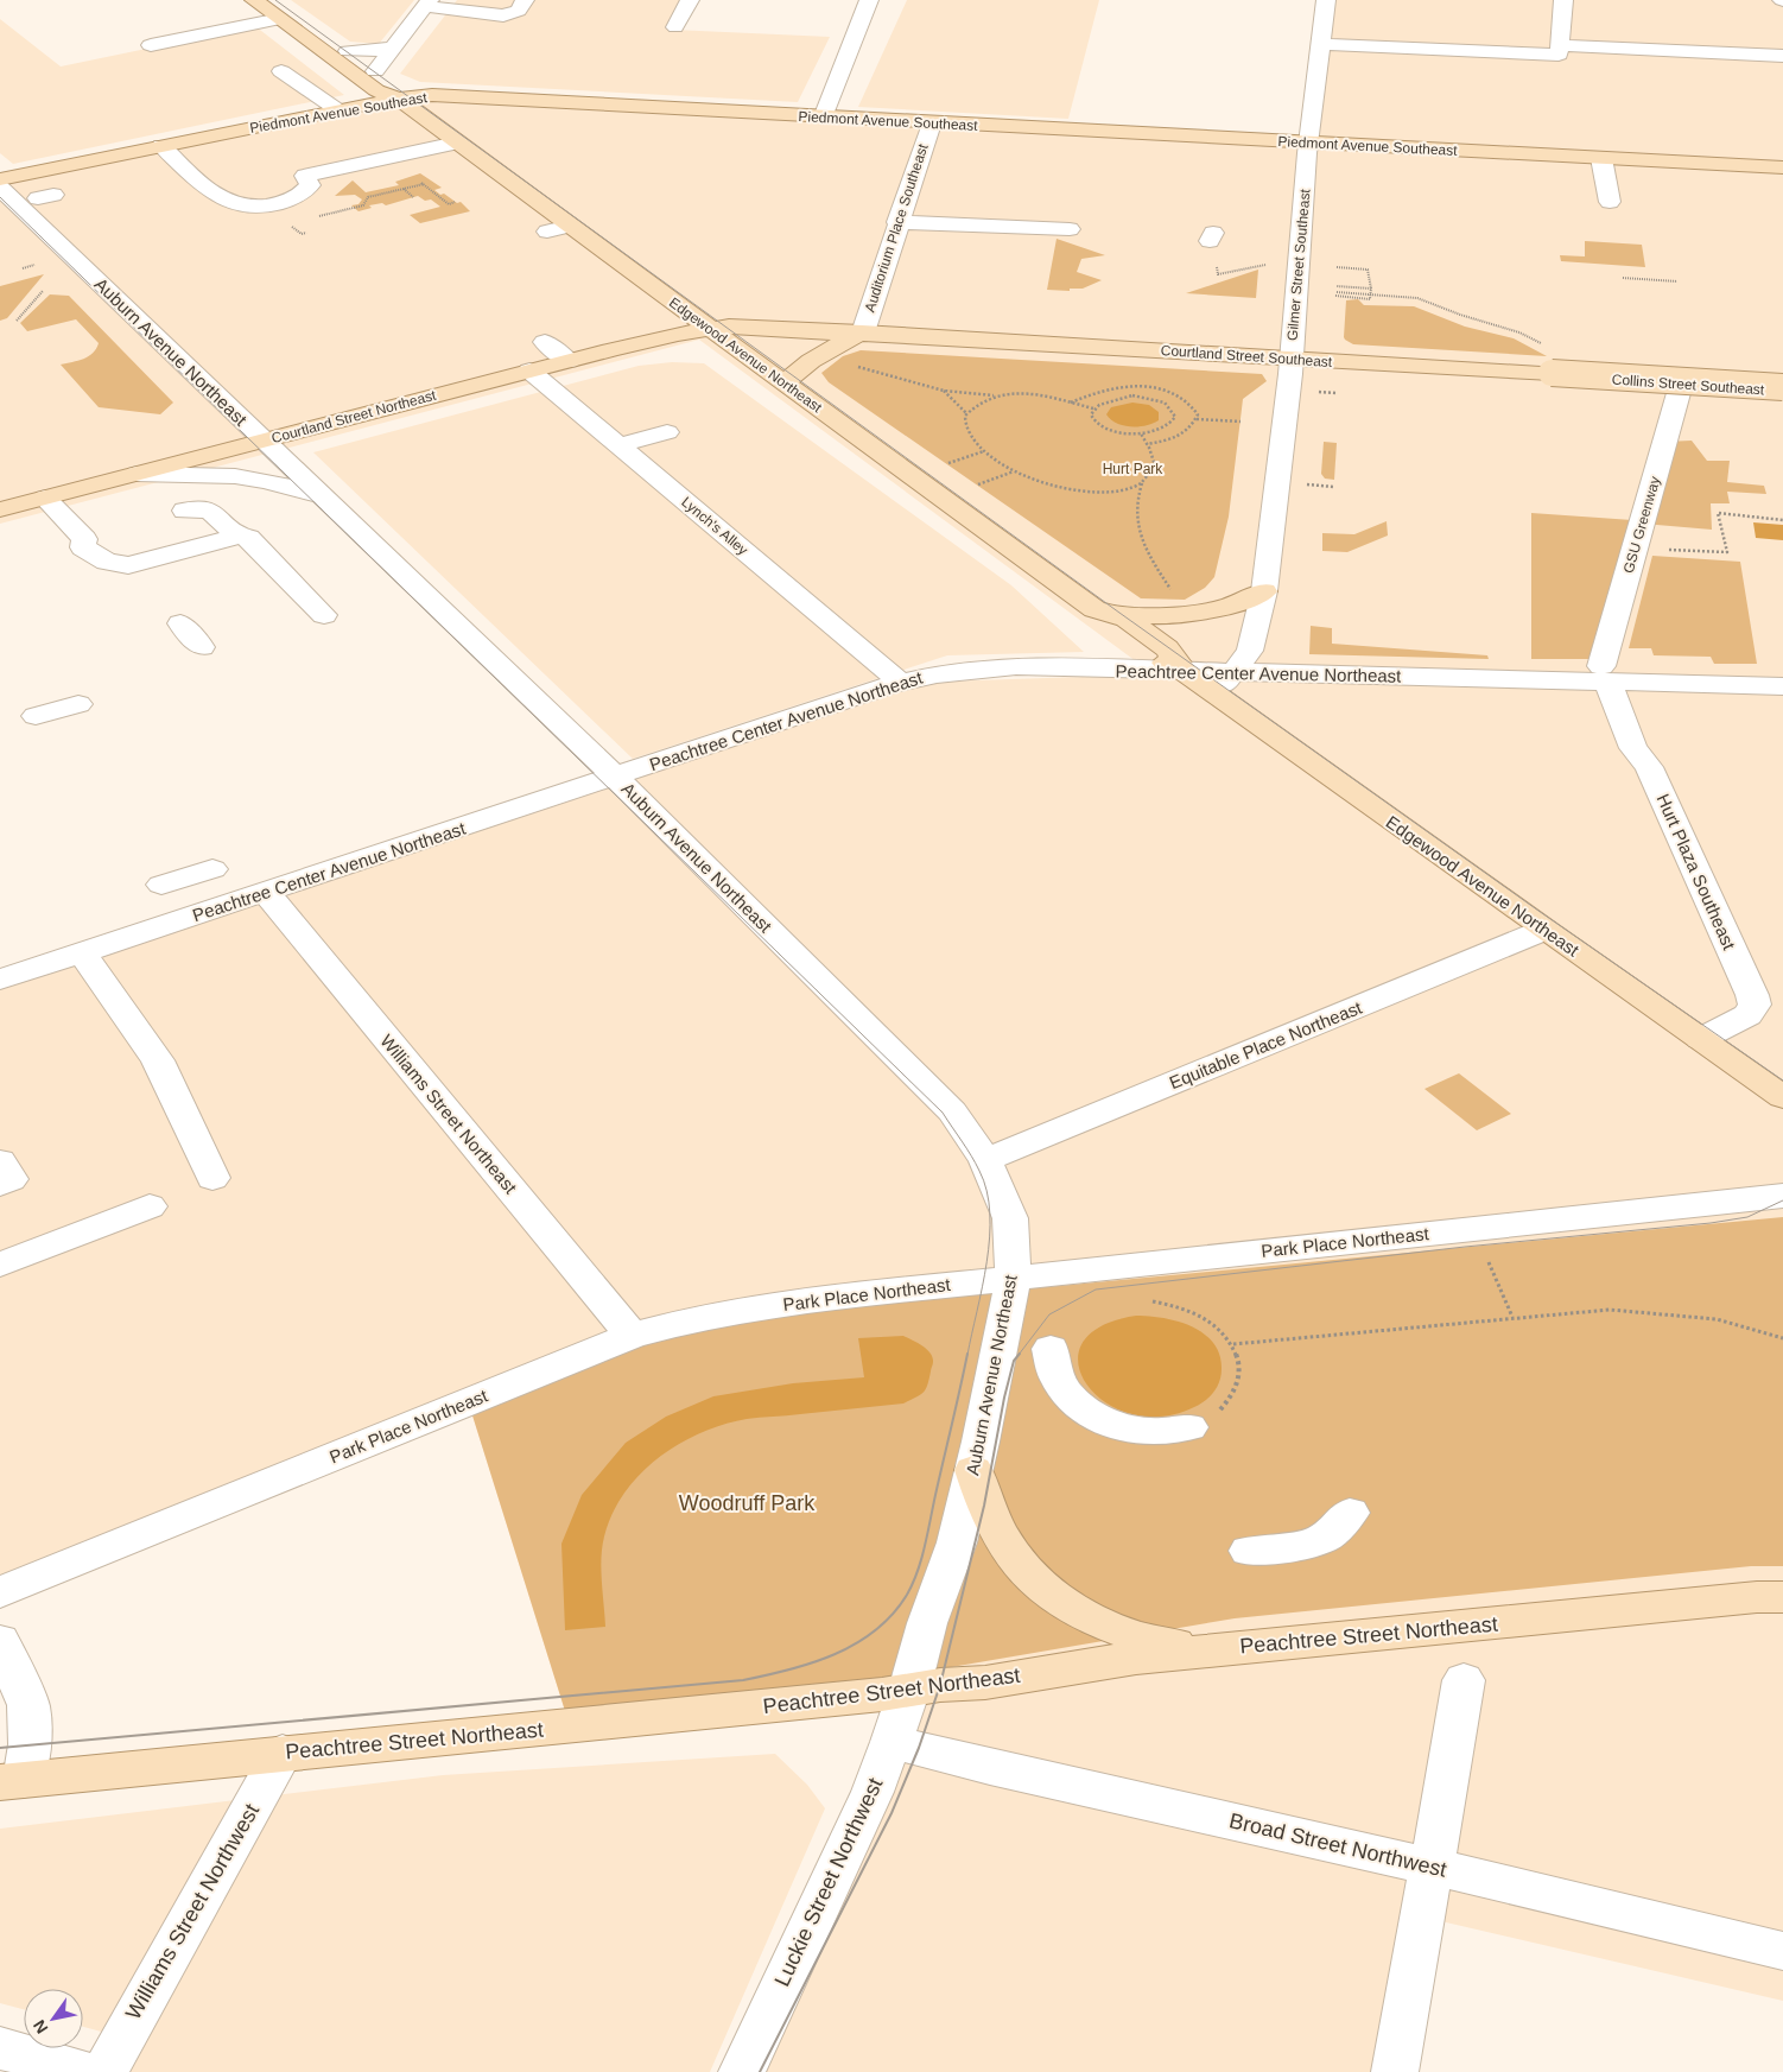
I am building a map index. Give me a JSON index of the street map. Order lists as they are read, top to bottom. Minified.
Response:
{"streets":{"main road":["Piedmont Avenue Southeast","Edgewood Avenue Northeast","Courtland Street Southeast","Courtland Street Northeast","Peachtree Street Northeast"],"street":["Auditorium Place Southeast","Gilmer Street Southeast","Auburn Avenue Northeast","Collins Street Southeast","GSU Greenway","Lynch's Alley","Peachtree Center Avenue Northeast","Hurt Plaza Southeast","Equitable Place Northeast","Williams Street Northeast","Park Place Northeast","Broad Street Northwest","Luckie Street Northwest","Williams Street Northwest"]},"crossings":[["Piedmont Avenue Southeast","Auditorium Place Southeast"],["Piedmont Avenue Southeast","Gilmer Street Southeast"],["Piedmont Avenue Southeast","Edgewood Avenue Northeast"],["Auditorium Place Southeast","Courtland Street Southeast"],["Gilmer Street Southeast","Edgewood Avenue Northeast"],["Gilmer Street Southeast","Courtland Street Southeast"],["Gilmer Street Southeast","Peachtree Center Avenue Northeast"],["Auburn Avenue Northeast","Courtland Street Northeast"],["Auburn Avenue Northeast","Peachtree Center Avenue Northeast"],["Auburn Avenue Northeast","Equitable Place Northeast"],["Auburn Avenue Northeast","Park Place Northeast"],["Auburn Avenue Northeast","Peachtree Street Northeast"],["Auburn Avenue Northeast","Luckie Street Northwest"],["Edgewood Avenue Northeast","Courtland Street Southeast"],["Edgewood Avenue Northeast","Courtland Street Northeast"],["Edgewood Avenue Northeast","Peachtree Center Avenue Northeast"],["Edgewood Avenue Northeast","Hurt Plaza Southeast"],["Edgewood Avenue Northeast","Equitable Place Northeast"],["Courtland Street Southeast","Collins Street Southeast"],["Courtland Street Southeast","Courtland Street Northeast"],["Collins Street Southeast","GSU Greenway"],["Courtland Street Northeast","Lynch's Alley"],["GSU Greenway","Peachtree Center Avenue Northeast"],["GSU Greenway","Hurt Plaza Southeast"],["Lynch's Alley","Peachtree Center Avenue Northeast"],["Peachtree Center Avenue Northeast","Hurt Plaza Southeast"],["Peachtree Center Avenue Northeast","Williams Street Northeast"],["Williams Street Northeast","Park Place Northeast"],["Peachtree Street Northeast","Luckie Street Northwest"],["Peachtree Street Northeast","Williams Street Northwest"],["Broad Street Northwest","Luckie Street Northwest"]],"parks":["Hurt Park","Woodruff Park"],"north":"bottom left"}
